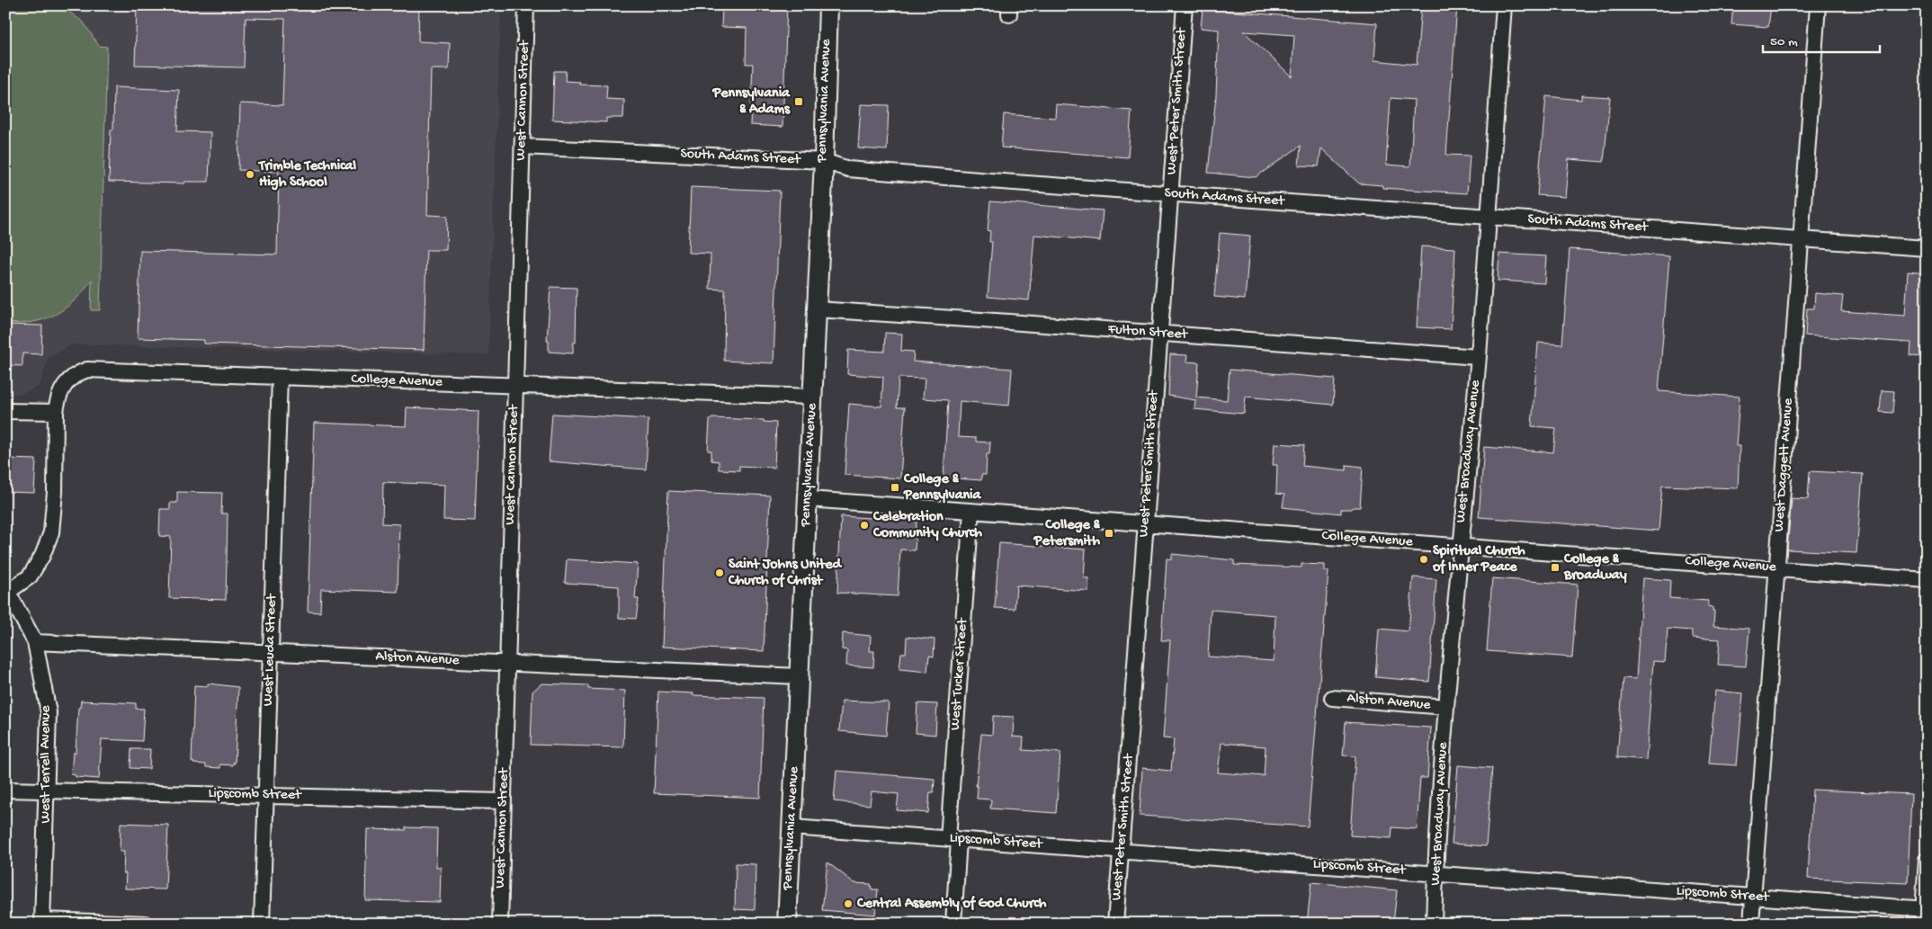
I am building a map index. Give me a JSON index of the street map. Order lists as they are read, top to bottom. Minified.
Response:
{"streets":{"street":["West Cannon Street","Pennsylvania Avenue","West Peter Smith Street","South Adams Street","Fulton Street","College Avenue","West Broadway Avenue","West Daggett Avenue","West Leuda Street","Alston Avenue","West Tucker Street","West Terrell Avenue","Lipscomb Street"]},"crossings":[["West Cannon Street","South Adams Street"],["West Cannon Street","College Avenue"],["West Cannon Street","Alston Avenue"],["West Cannon Street","Lipscomb Street"],["Pennsylvania Avenue","South Adams Street"],["Pennsylvania Avenue","Fulton Street"],["Pennsylvania Avenue","College Avenue"],["Pennsylvania Avenue","Alston Avenue"],["Pennsylvania Avenue","Lipscomb Street"],["West Peter Smith Street","South Adams Street"],["West Peter Smith Street","Fulton Street"],["West Peter Smith Street","College Avenue"],["West Peter Smith Street","Lipscomb Street"],["South Adams Street","West Broadway Avenue"],["South Adams Street","West Daggett Avenue"],["Fulton Street","West Broadway Avenue"],["College Avenue","West Broadway Avenue"],["College Avenue","West Daggett Avenue"],["College Avenue","West Leuda Street"],["College Avenue","West Tucker Street"],["College Avenue","West Terrell Avenue"],["West Broadway Avenue","Alston Avenue"],["West Broadway Avenue","Lipscomb Street"],["West Daggett Avenue","Lipscomb Street"],["West Leuda Street","Alston Avenue"],["West Leuda Street","Lipscomb Street"],["Alston Avenue","West Terrell Avenue"],["West Tucker Street","Lipscomb Street"],["West Terrell Avenue","Lipscomb Street"]],"places":{"transit":["Pennsylvania & Adams","College & Pennsylvania","College & Petersmith","College & Broadway"],"other":["Trimble Technical High School","Celebration Community Church","Spiritual Church of Inner Peace","Saint Johns United Church of Christ","Central Assembly of God Church"]},"scale_bar":"50 m"}
